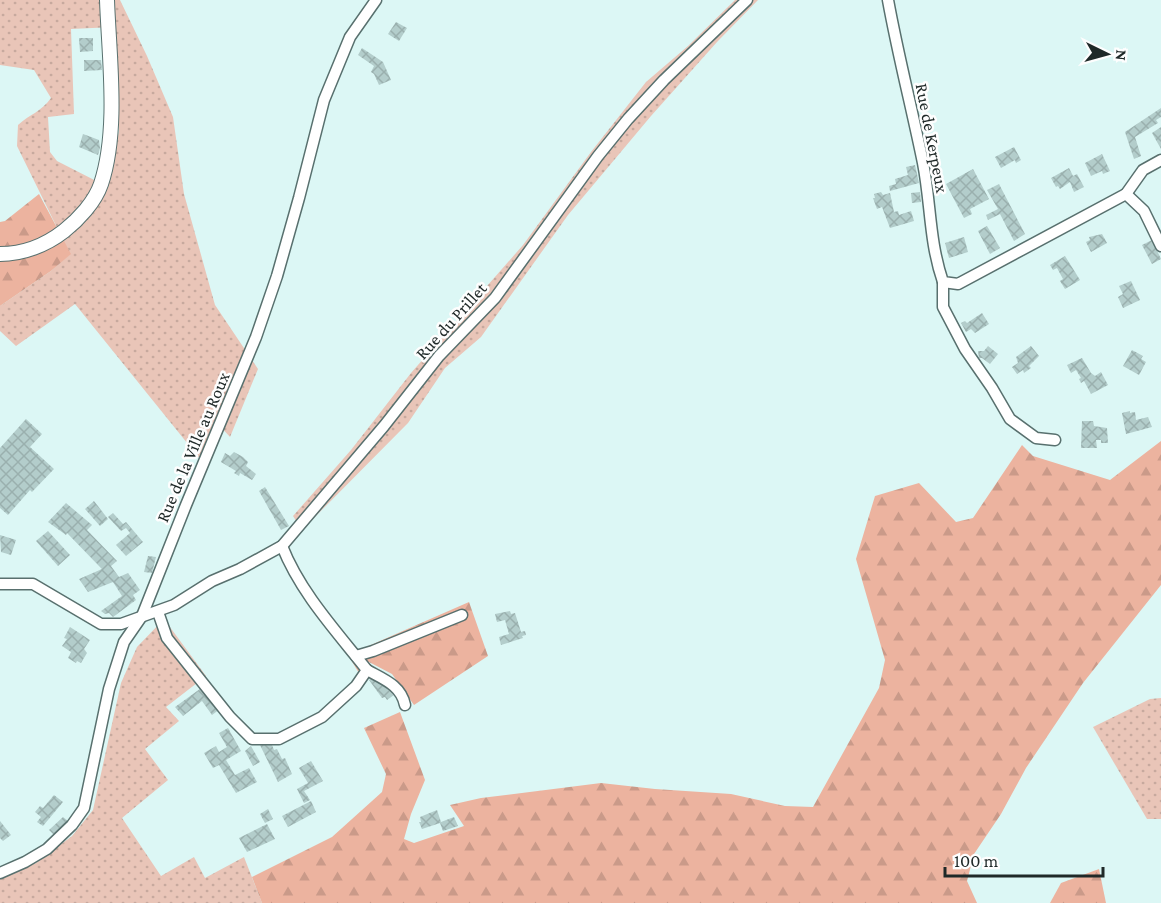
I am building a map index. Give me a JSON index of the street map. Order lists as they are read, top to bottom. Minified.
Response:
{"streets":{"street":["Rue de Kerpeux","Rue du Prillet","Rue de la Ville au Roux"]},"crossings":[["Rue du Prillet","Rue de la Ville au Roux"]],"scale_bar":"100 m","north":"right"}
